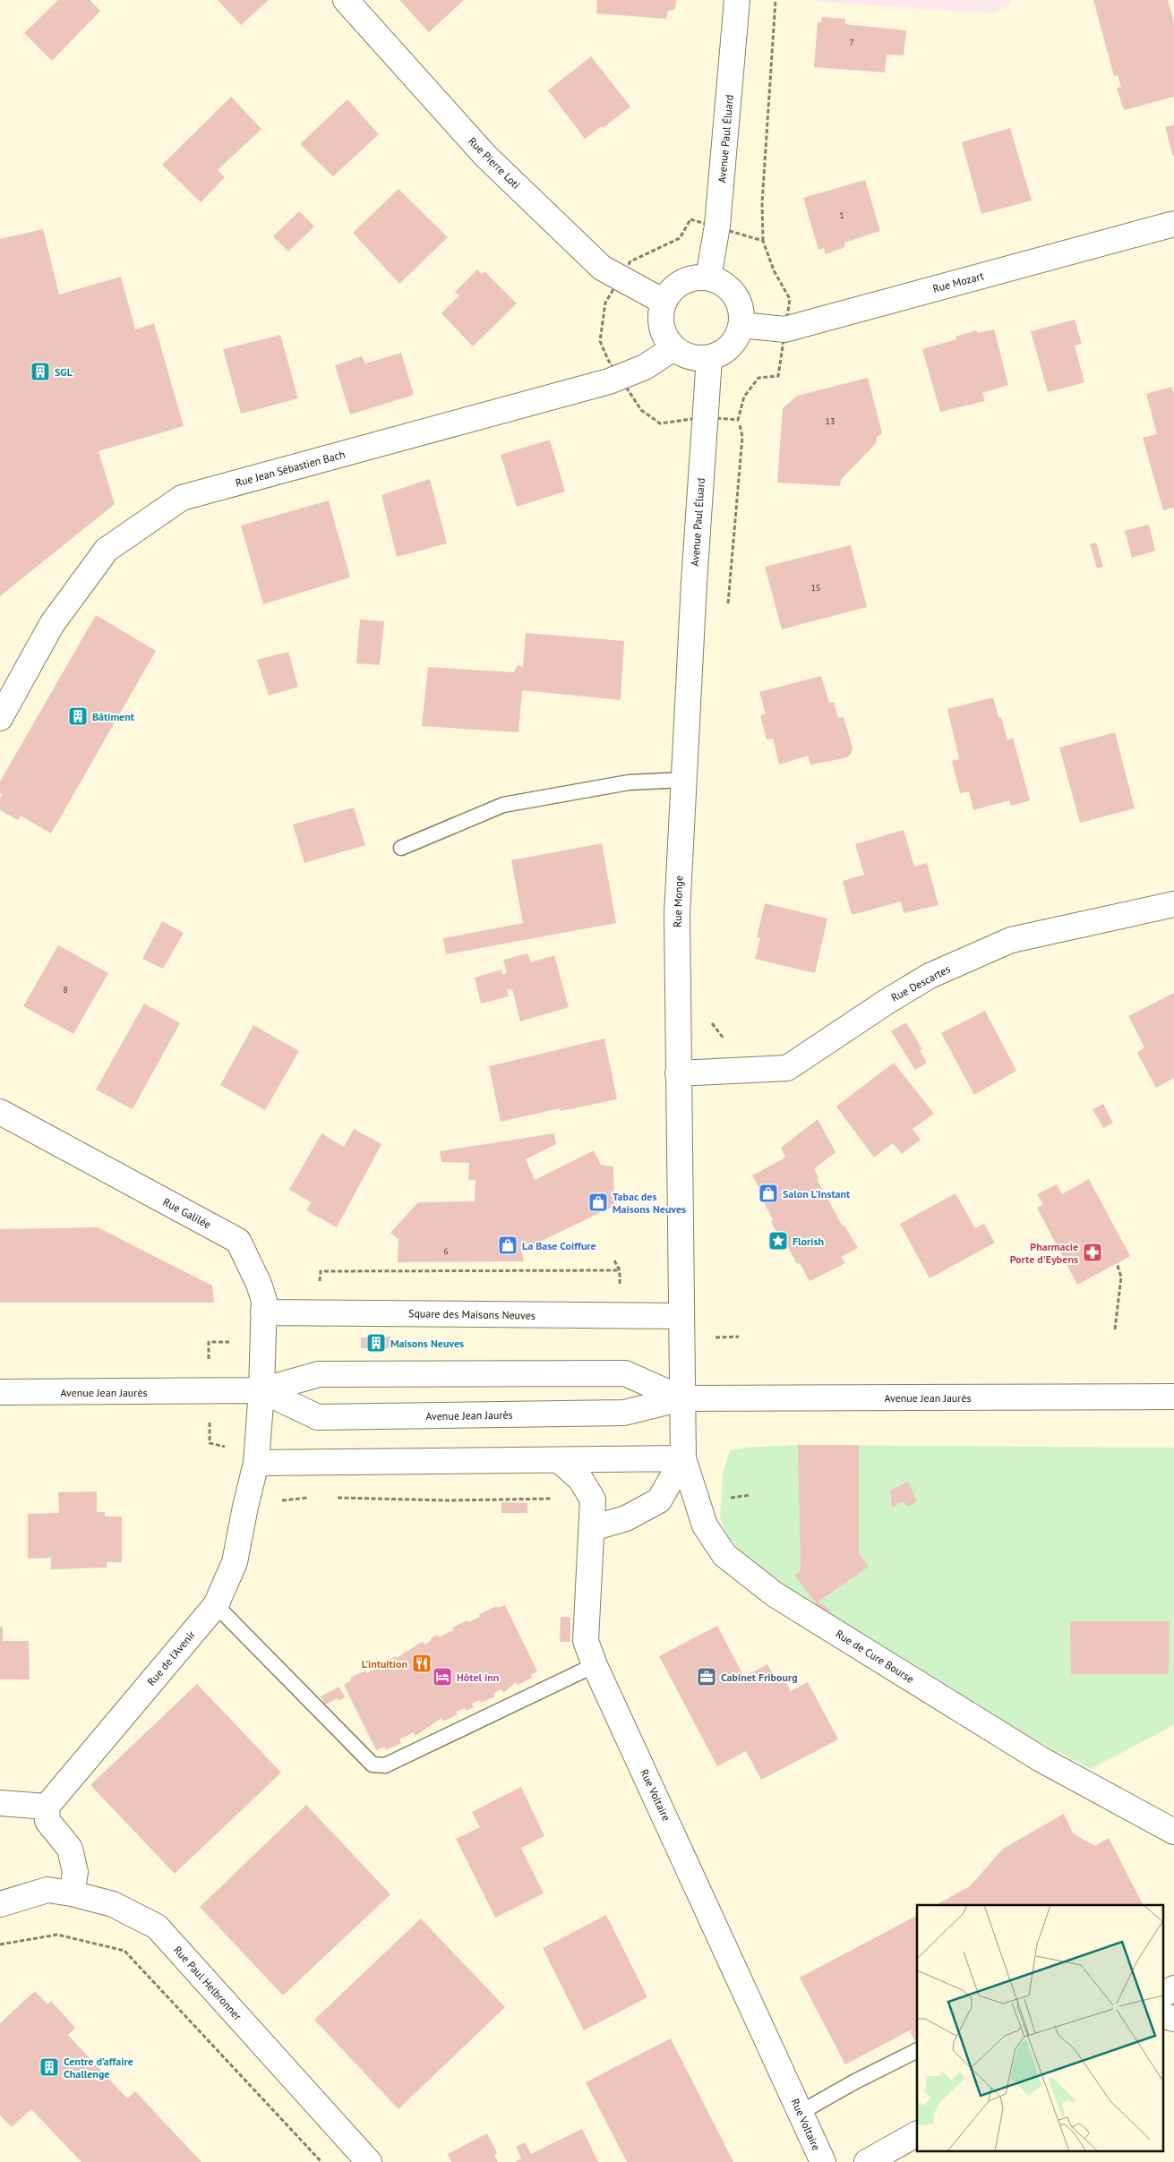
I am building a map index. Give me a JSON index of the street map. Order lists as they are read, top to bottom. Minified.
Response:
{"streets":{"street":["Avenue Paul Éluard","Rue Pierre Loti","Rue Mozart","Rue Jean Sébastien Bach","Rue Monge","Rue Descartes","Rue Galilée","Square des Maisons Neuves","Avenue Jean Jaurès","Rue de Cure Bourse","Rue de l'Avenir","Rue Voltaire","Rue Paul Helbronner"]},"crossings":[["Avenue Paul Éluard","Rue Pierre Loti"],["Avenue Paul Éluard","Rue Mozart"],["Avenue Paul Éluard","Rue Jean Sébastien Bach"],["Avenue Paul Éluard","Rue Monge"],["Rue Pierre Loti","Rue Mozart"],["Rue Pierre Loti","Rue Jean Sébastien Bach"],["Rue Mozart","Rue Jean Sébastien Bach"],["Rue Monge","Rue Descartes"],["Rue Monge","Square des Maisons Neuves"],["Rue Galilée","Square des Maisons Neuves"],["Rue Galilée","Avenue Jean Jaurès"],["Rue Galilée","Rue de l'Avenir"],["Avenue Jean Jaurès","Rue de Cure Bourse"],["Avenue Jean Jaurès","Rue de l'Avenir"]],"places":{"building":["SGL","Bâtiment","Maisons Neuves","Centre d’affaire Challenge"],"shop":["Salon L'Instant","Tabac des Maisons Neuves","La Base Coiffure"],"place":["Florish"],"pharmacy":["Pharmacie Porte d'Eybens"],"restaurant":["L’intuition"],"hotel":["Hôtel inn"],"office":["Cabinet Fribourg"]},"house_numbers":["7","1","13","15","8","6"]}
